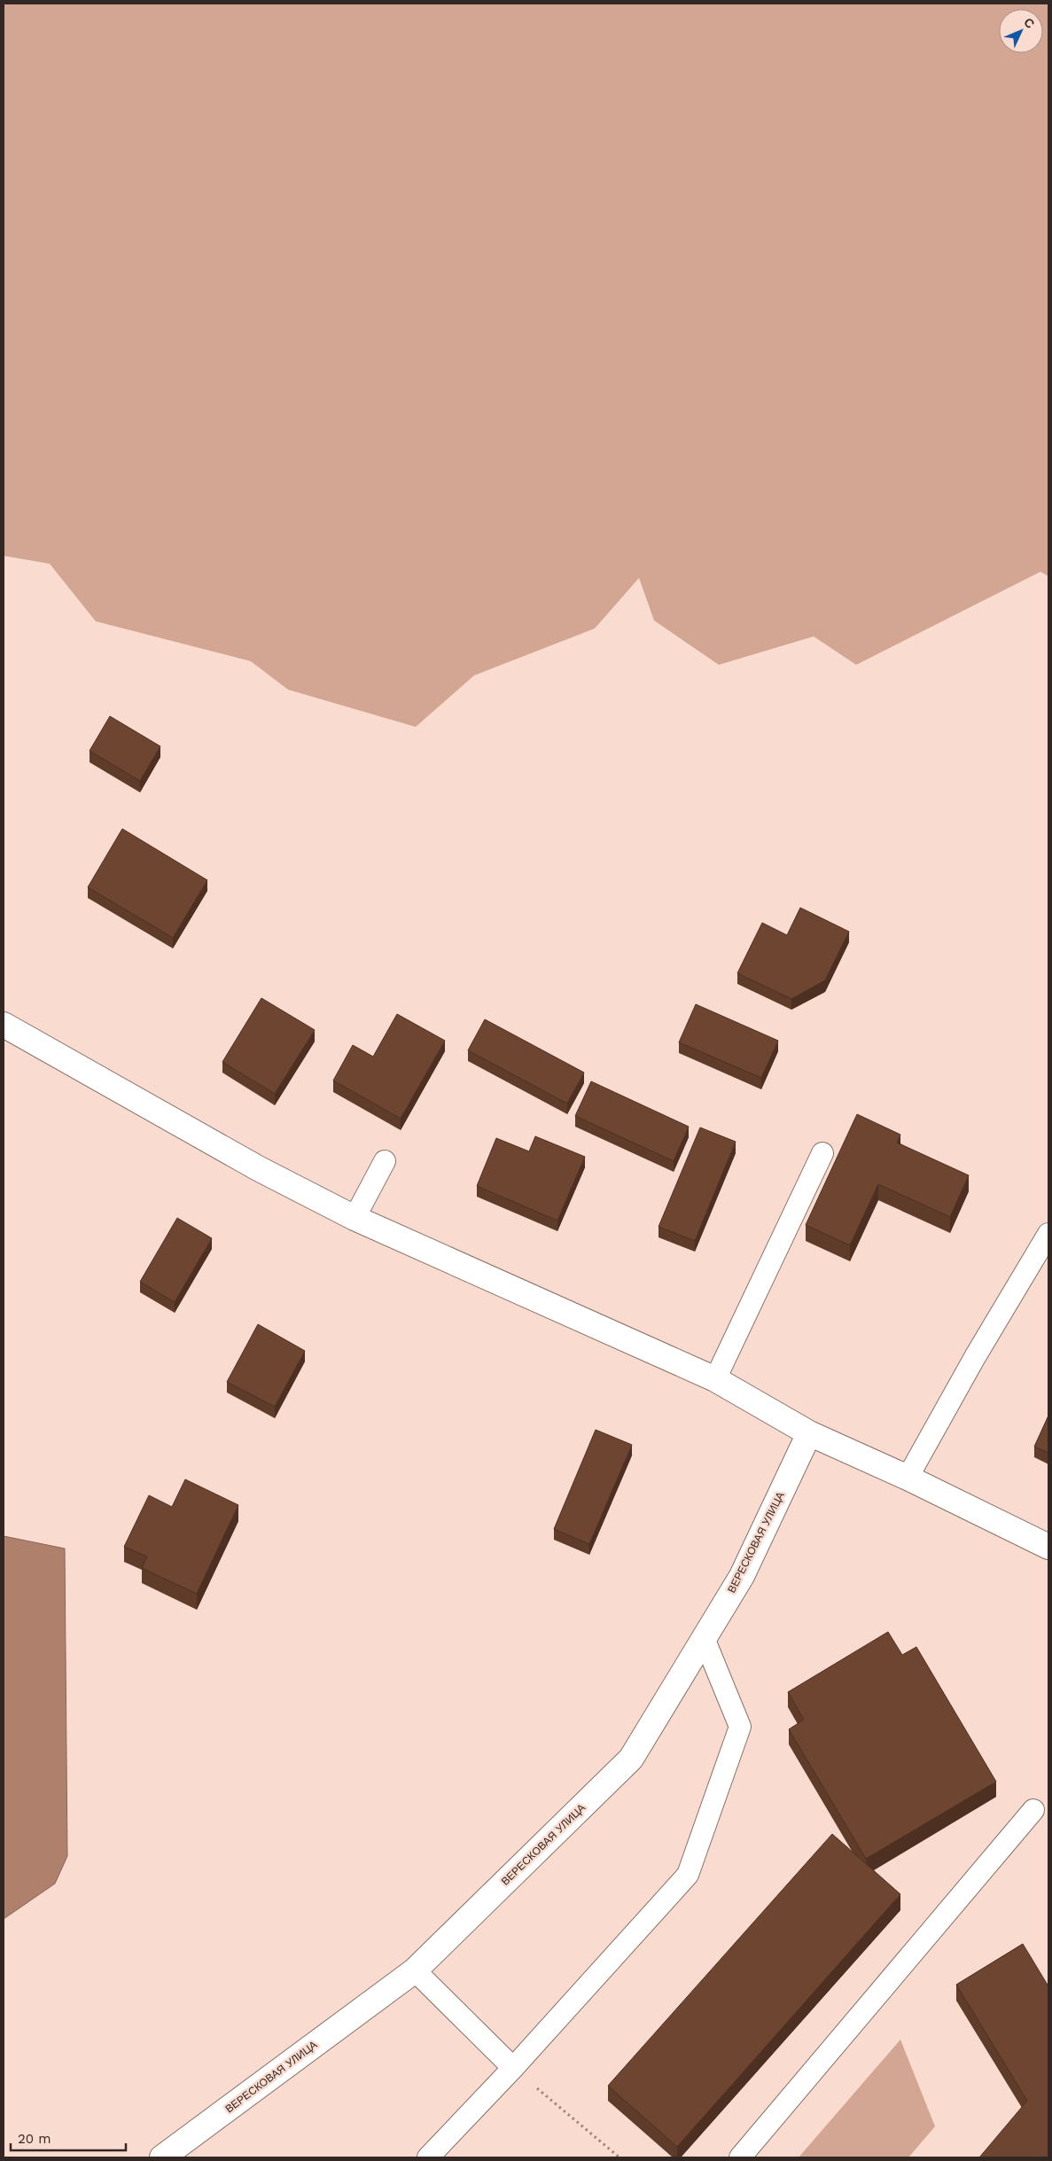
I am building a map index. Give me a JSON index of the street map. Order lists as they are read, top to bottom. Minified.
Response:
{"streets":{"main road":["ВЕРЕСКОВАЯ УЛИЦА"]},"scale_bar":"20 m","north":"top right"}
